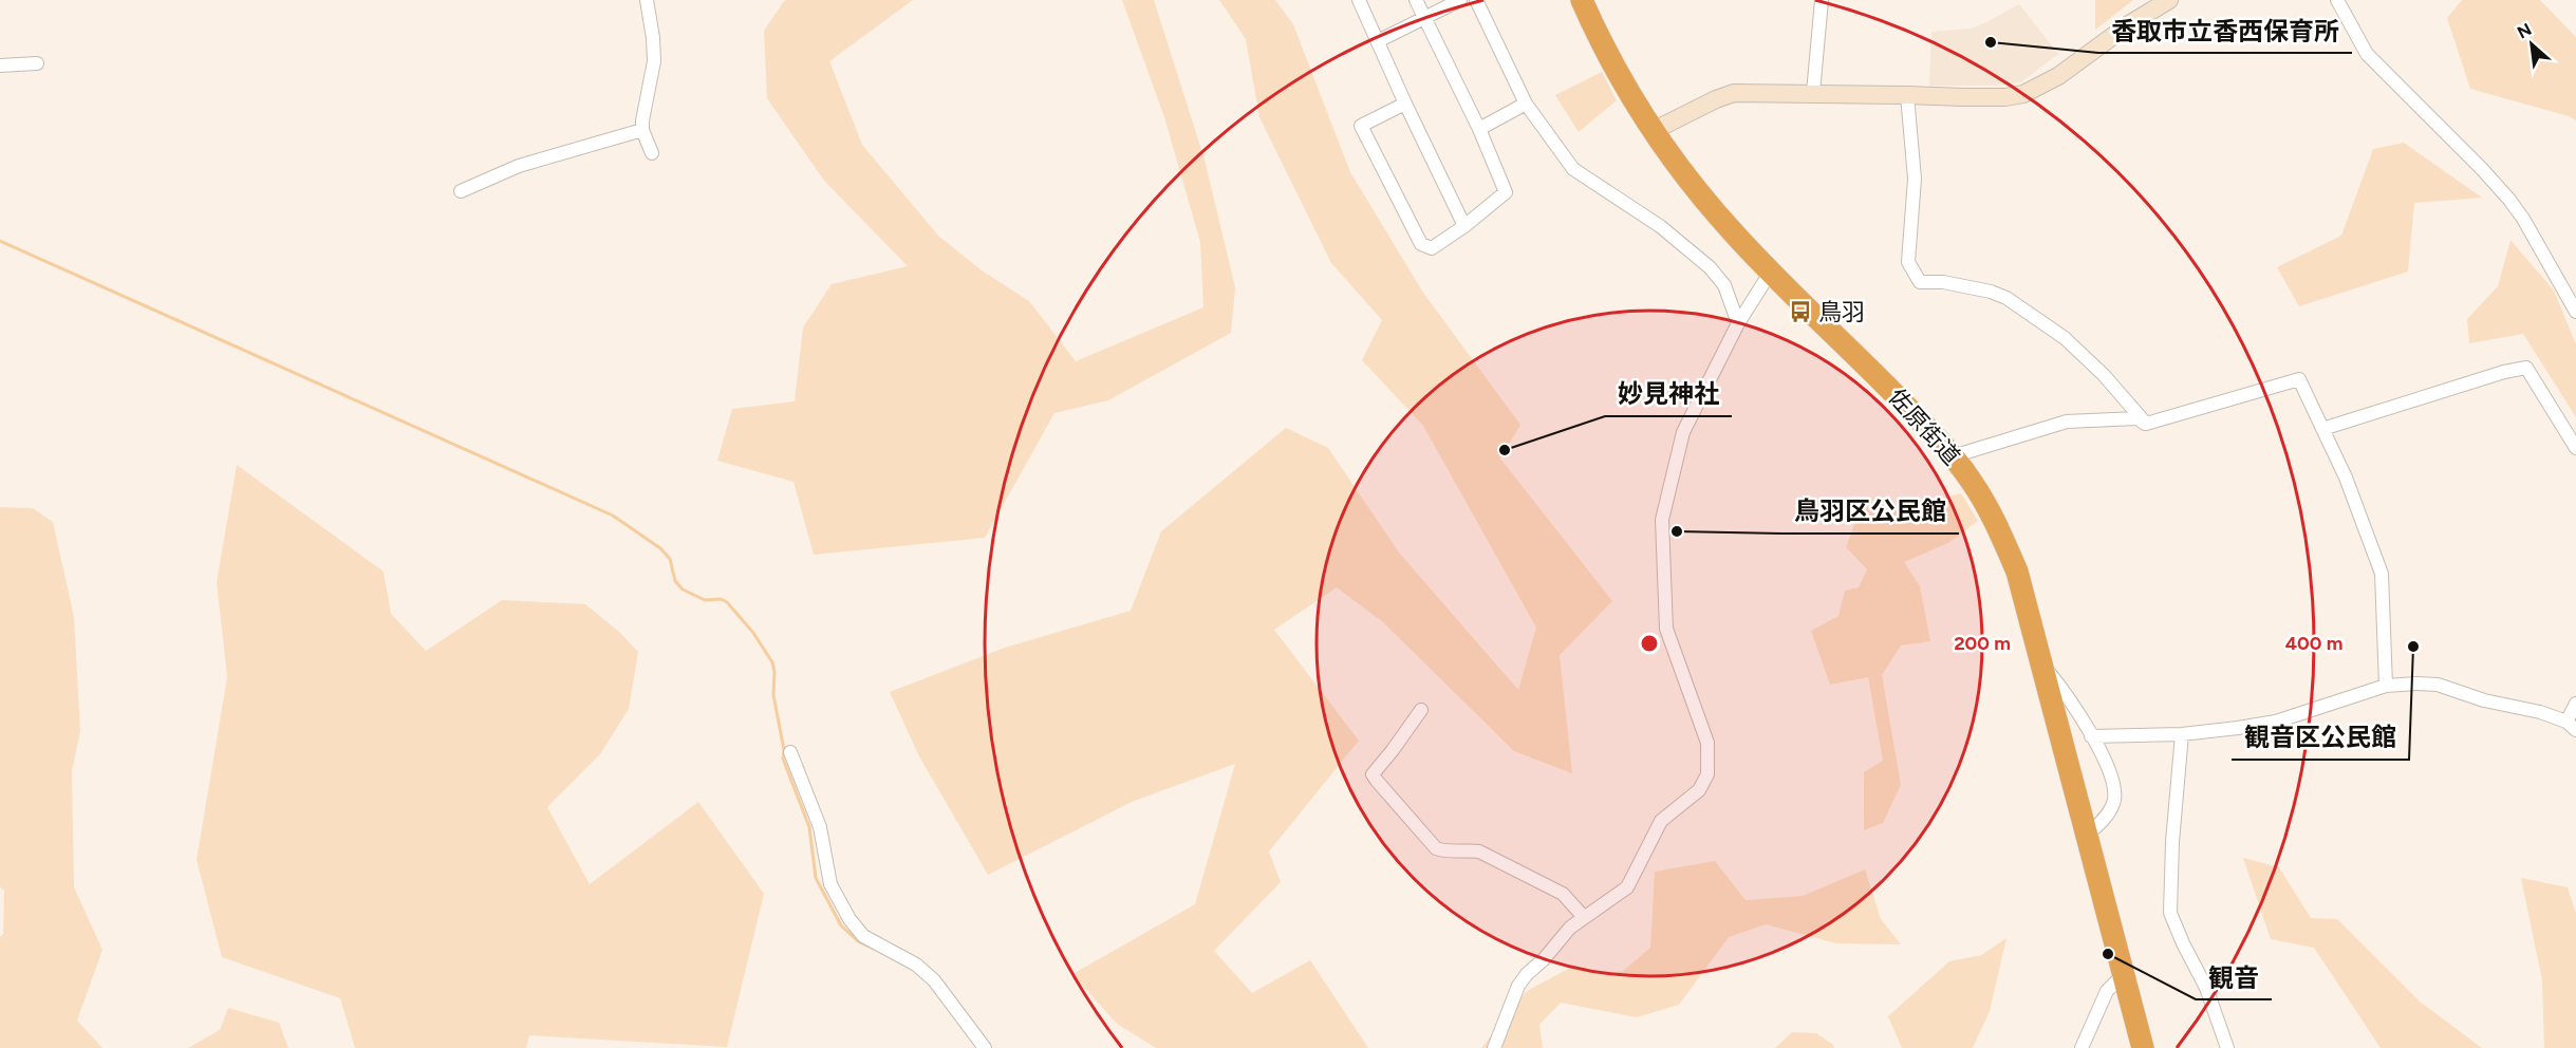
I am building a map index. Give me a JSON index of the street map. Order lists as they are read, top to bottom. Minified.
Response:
{"streets":{"highway":["佐原街道"]},"places":{"other":["香取市立香西保育所","妙見神社","鳥羽区公民館","観音区公民館","観音"],"bus stop":["鳥羽"]},"north":"top left","rings":["200 m","400 m"]}
